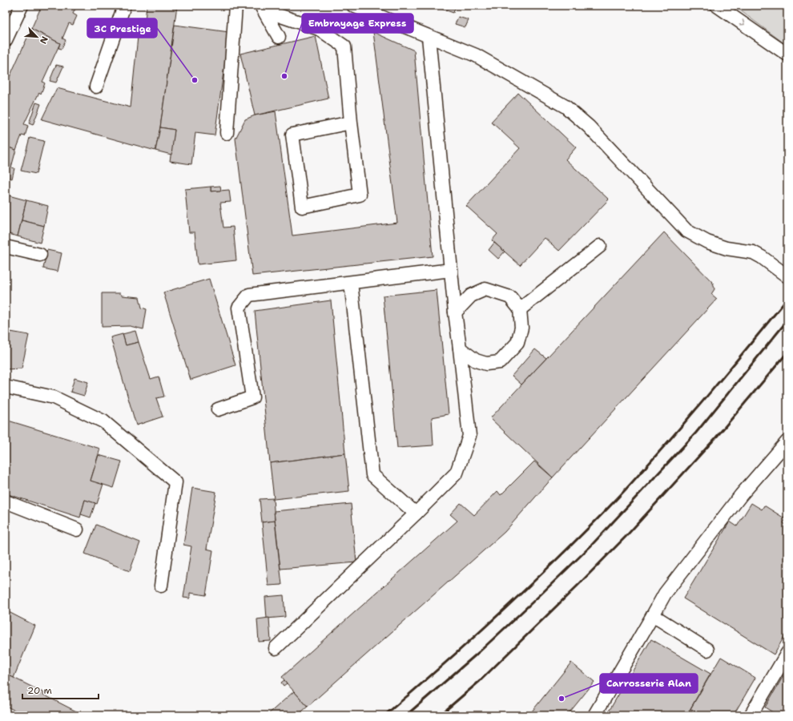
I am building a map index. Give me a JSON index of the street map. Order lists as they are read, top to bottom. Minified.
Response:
{"places":["Embrayage Express","3C Prestige","Carrosserie Alan"],"scale_bar":"20 m","north":"bottom right"}
